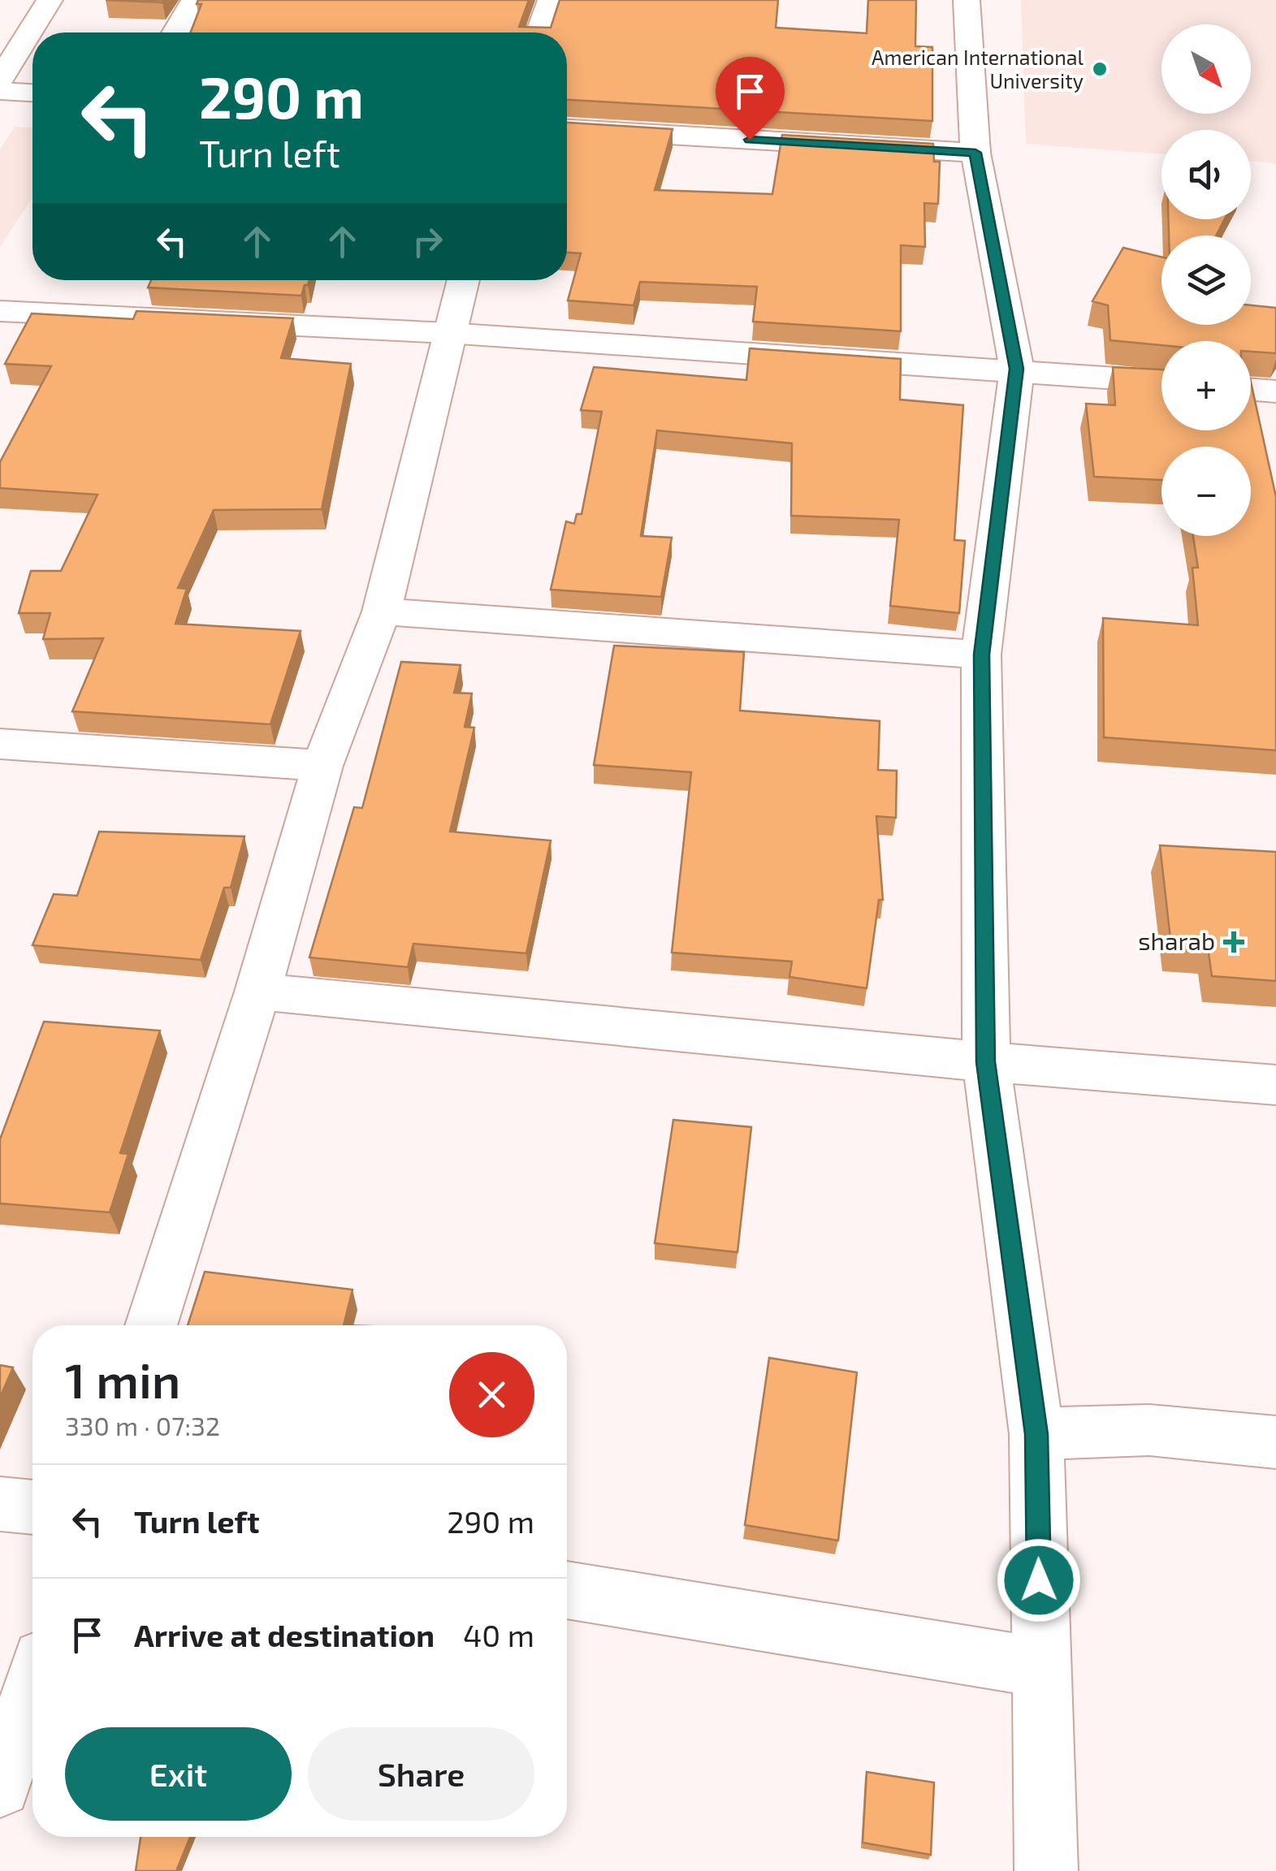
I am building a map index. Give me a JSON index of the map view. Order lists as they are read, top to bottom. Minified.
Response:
{"places":{"other":["American International University"],"health":["sharab"]},"north":"bottom right","page":{"map_buttons":["+","−"],"turn":["290 m","Turn left"],"heading":["1 min","330 m · 07:32"],"list":[{"name":"Turn left","value":"290 m"},{"name":"Arrive at destination","value":"40 m"}],"buttons":["Exit","Share"]}}
